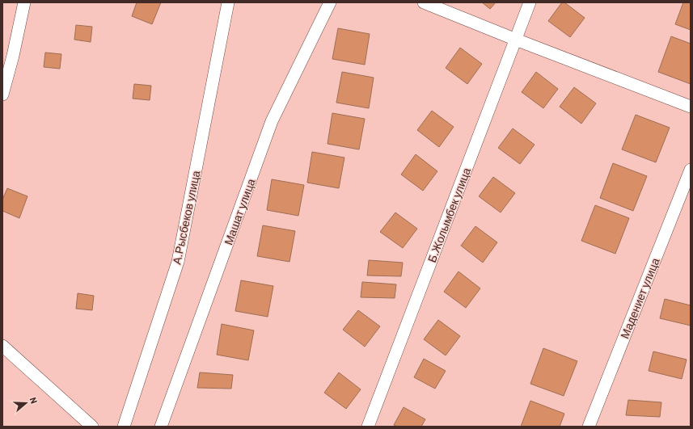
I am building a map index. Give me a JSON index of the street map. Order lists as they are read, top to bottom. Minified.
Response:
{"streets":{"street":["Машат улица","Б.Жолымбек улица","А.Рысбеков улица","Мадениет улица"]},"north":"right"}
